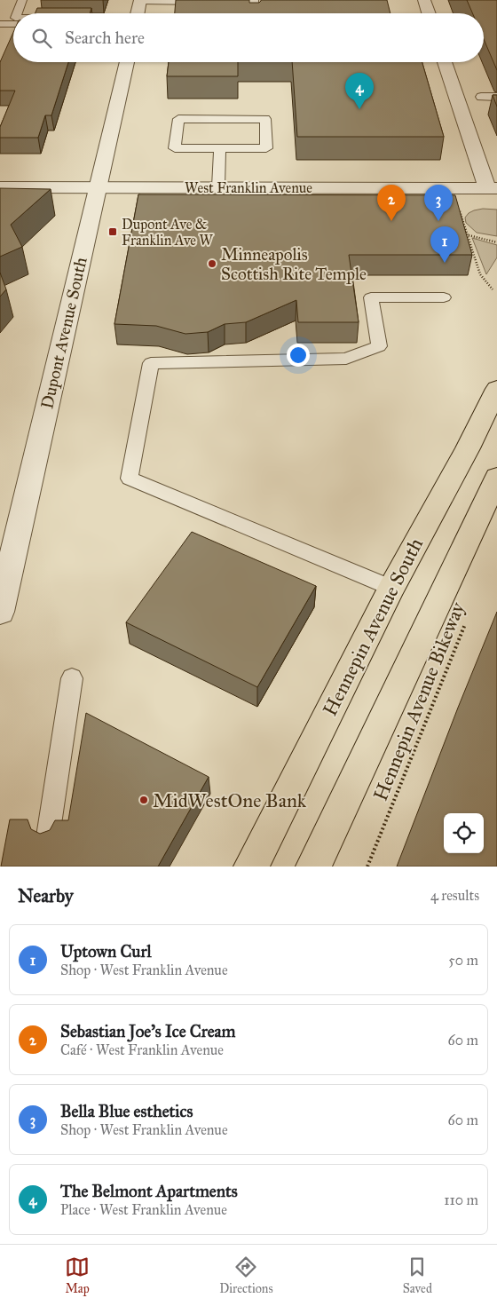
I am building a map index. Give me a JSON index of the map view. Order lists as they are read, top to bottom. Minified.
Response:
{"streets":{"main road":["Hennepin Avenue South"],"street":["West Franklin Avenue","Dupont Avenue South"],"path":["Hennepin Avenue Bikeway"]},"crossings":[["West Franklin Avenue","Dupont Avenue South"]],"places":{"transit":["Dupont Ave & Franklin Ave W"],"other":["Minneapolis Scottish Rite Temple","MidWestOne Bank"]},"page":{"search":"Search here","pins":["4","2","3","1"],"heading":["Nearby","4 results"],"list":[{"mark":"1","name":"Uptown Curl","note":"Shop · West Franklin Avenue","value":"50 m"},{"mark":"2","name":"Sebastian Joe's Ice Cream","note":"Café · West Franklin Avenue","value":"60 m"},{"mark":"3","name":"Bella Blue esthetics","note":"Shop · West Franklin Avenue","value":"60 m"},{"mark":"4","name":"The Belmont Apartments","note":"Place · West Franklin Avenue","value":"110 m"}],"nav":["Map","Directions","Saved"]}}
